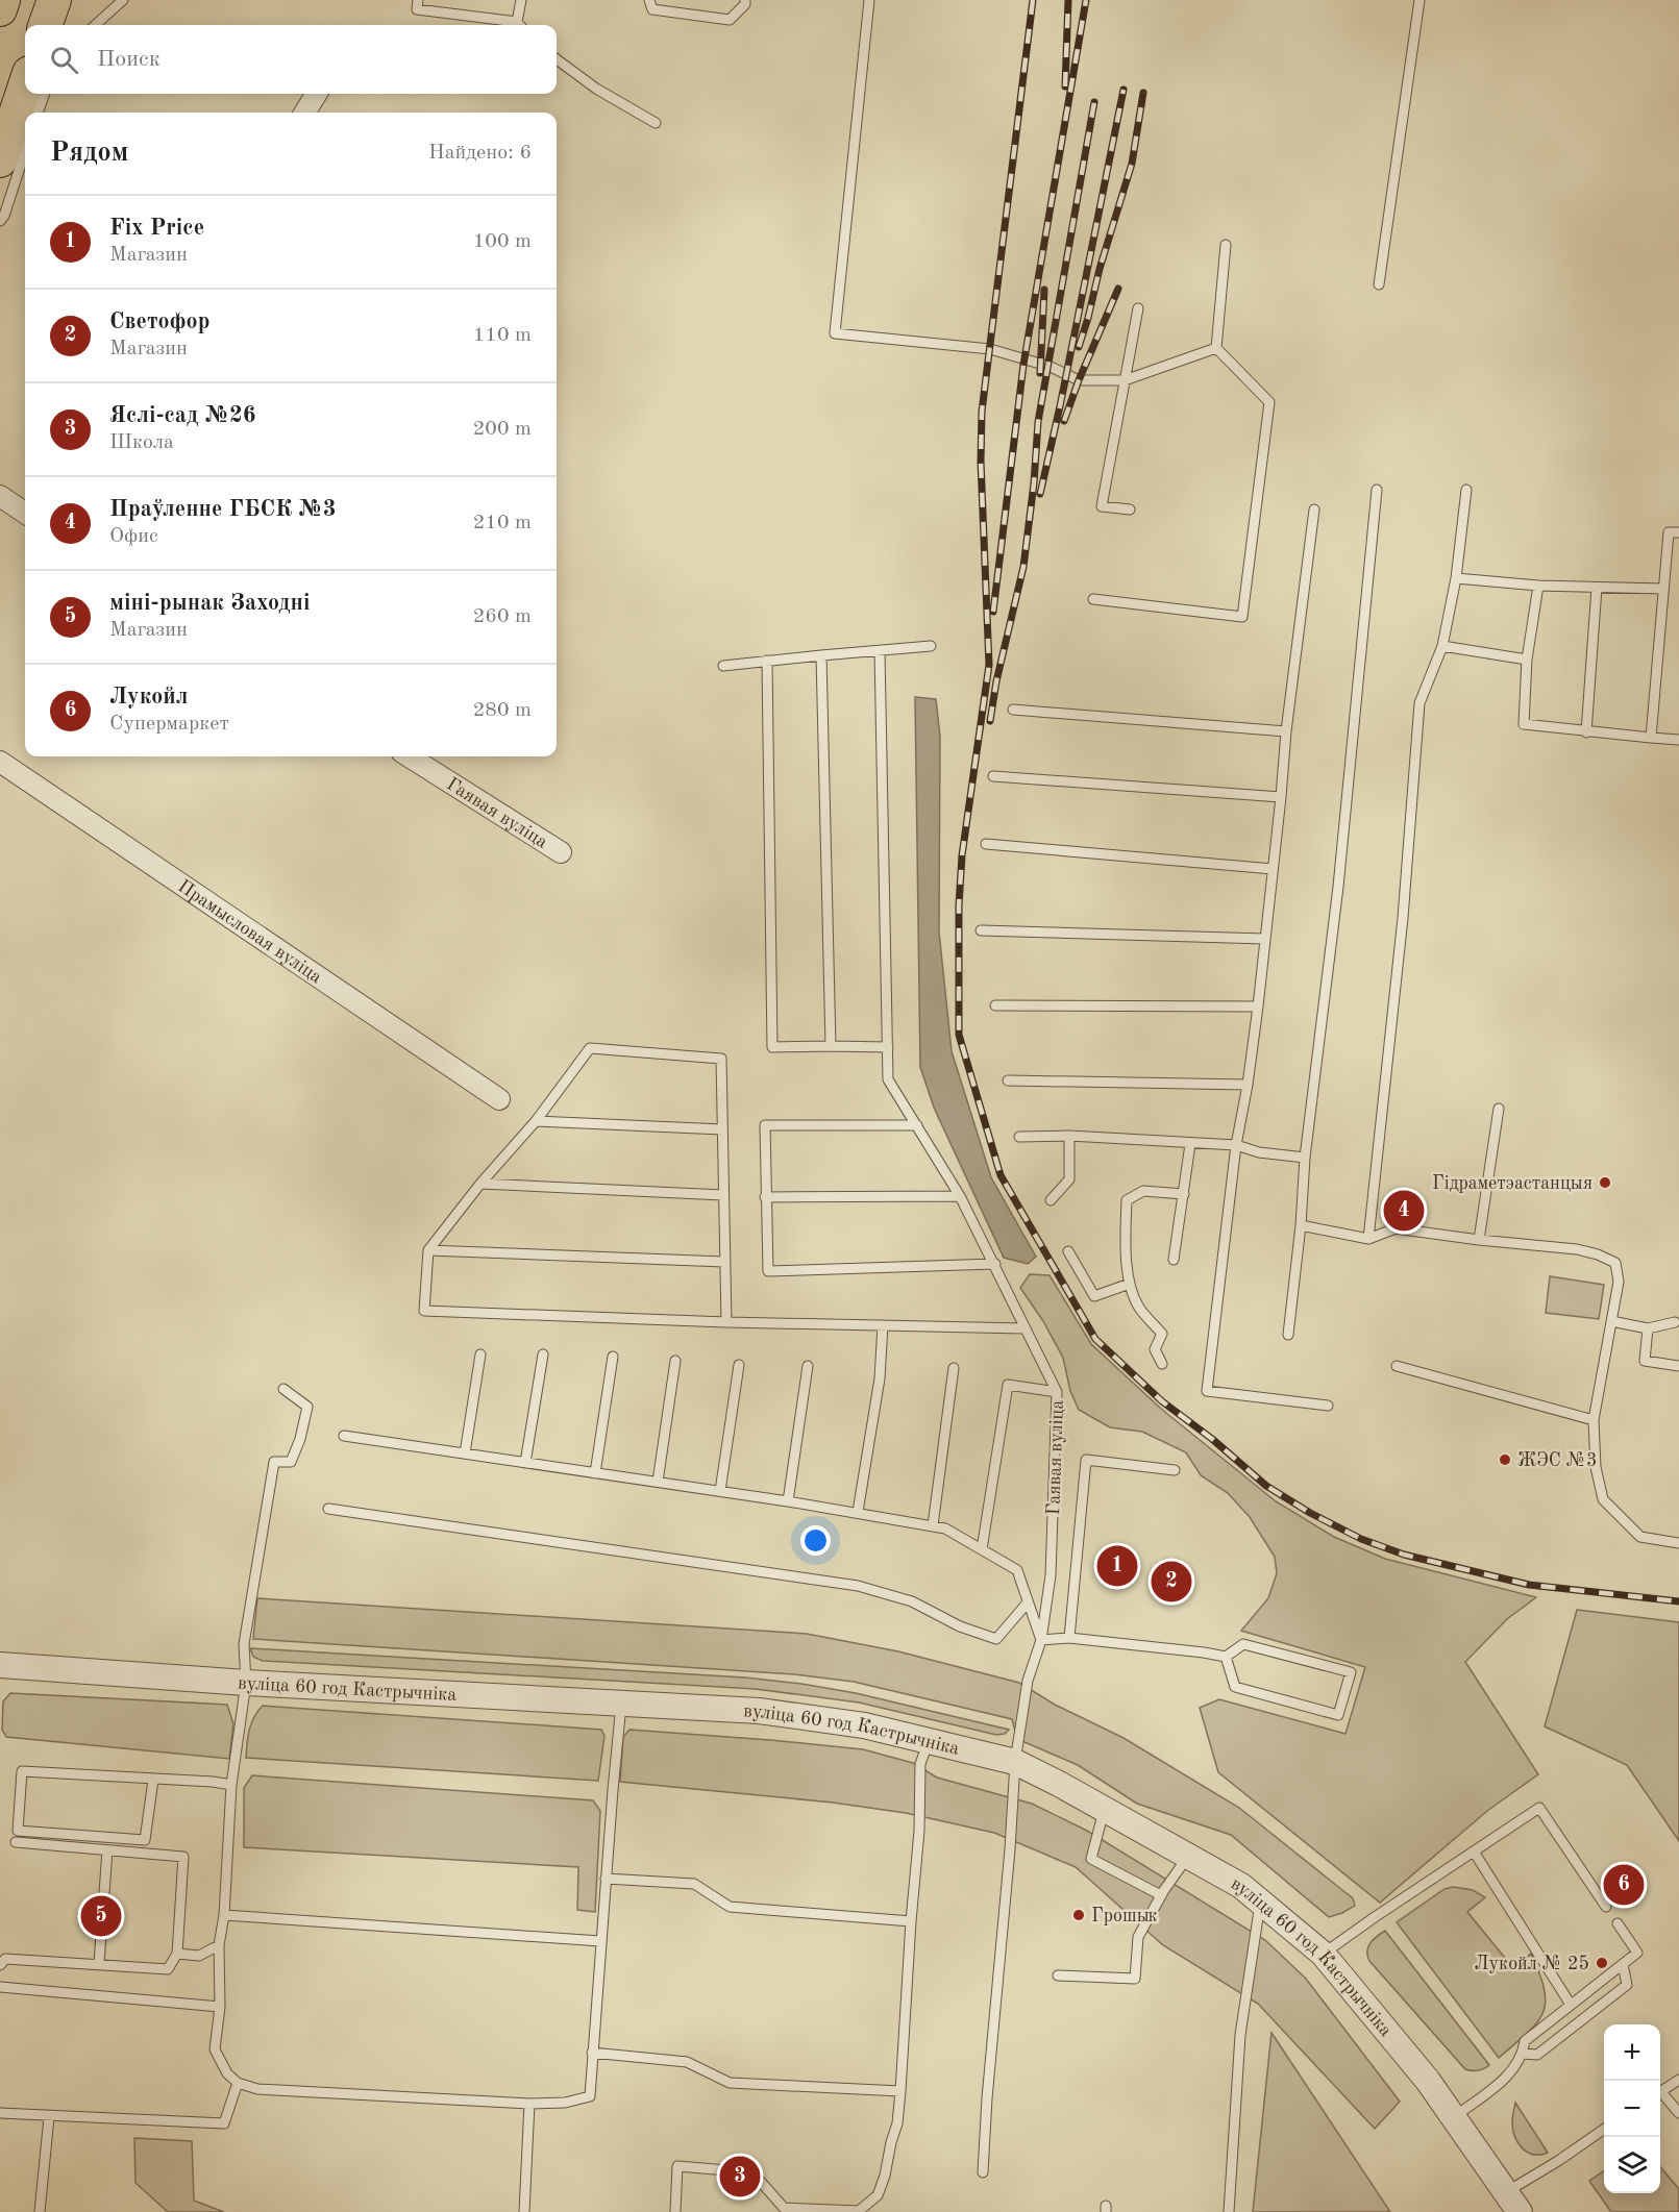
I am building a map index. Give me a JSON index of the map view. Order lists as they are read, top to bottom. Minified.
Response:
{"streets":{"street":["Гаявая вуліца","Прамысловая вуліца","вуліца 60 год Кастрычніка"]},"crossings":[["Гаявая вуліца","вуліца 60 год Кастрычніка"]],"places":["Гідраметэастанцыя","ЖЭС №3","Грошык","Лукойл № 25"],"page":{"search":"Поиск","heading":["Рядом","Найдено: 6"],"list":[{"mark":"1","name":"Fix Price","note":"Магазин","value":"100 m"},{"mark":"2","name":"Светофор","note":"Магазин","value":"110 m"},{"mark":"3","name":"Яслі-сад №26","note":"Школа","value":"200 m"},{"mark":"4","name":"Праўленне ГБСК №3","note":"Офис","value":"210 m"},{"mark":"5","name":"міні-рынак Заходні","note":"Магазин","value":"260 m"},{"mark":"6","name":"Лукойл","note":"Супермаркет","value":"280 m"}],"pins":["4","1","2","6","5","3"],"map_buttons":["+","−"]}}
